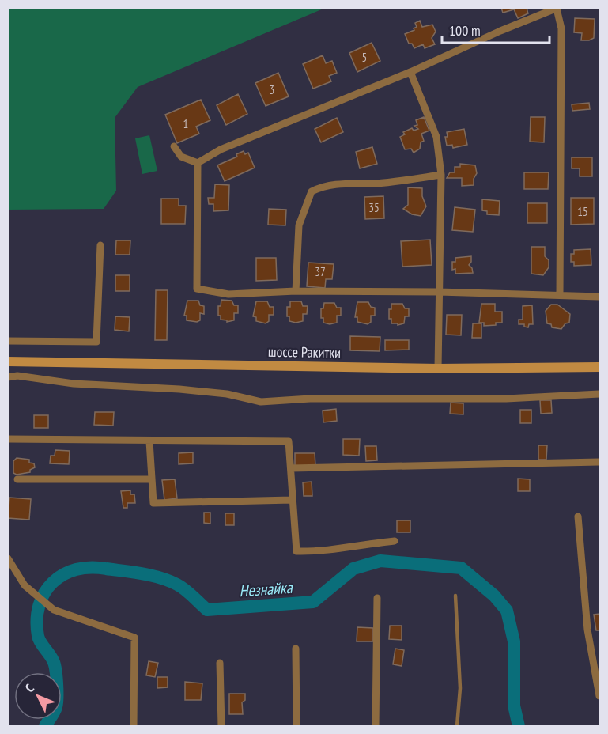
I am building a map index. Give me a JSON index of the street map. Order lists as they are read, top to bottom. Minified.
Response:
{"streets":{"main road":["шоссе Ракитки"]},"water":["Незнайка"],"house_numbers":["5","3","1","35","15","37"],"scale_bar":"100 m","north":"top left"}
